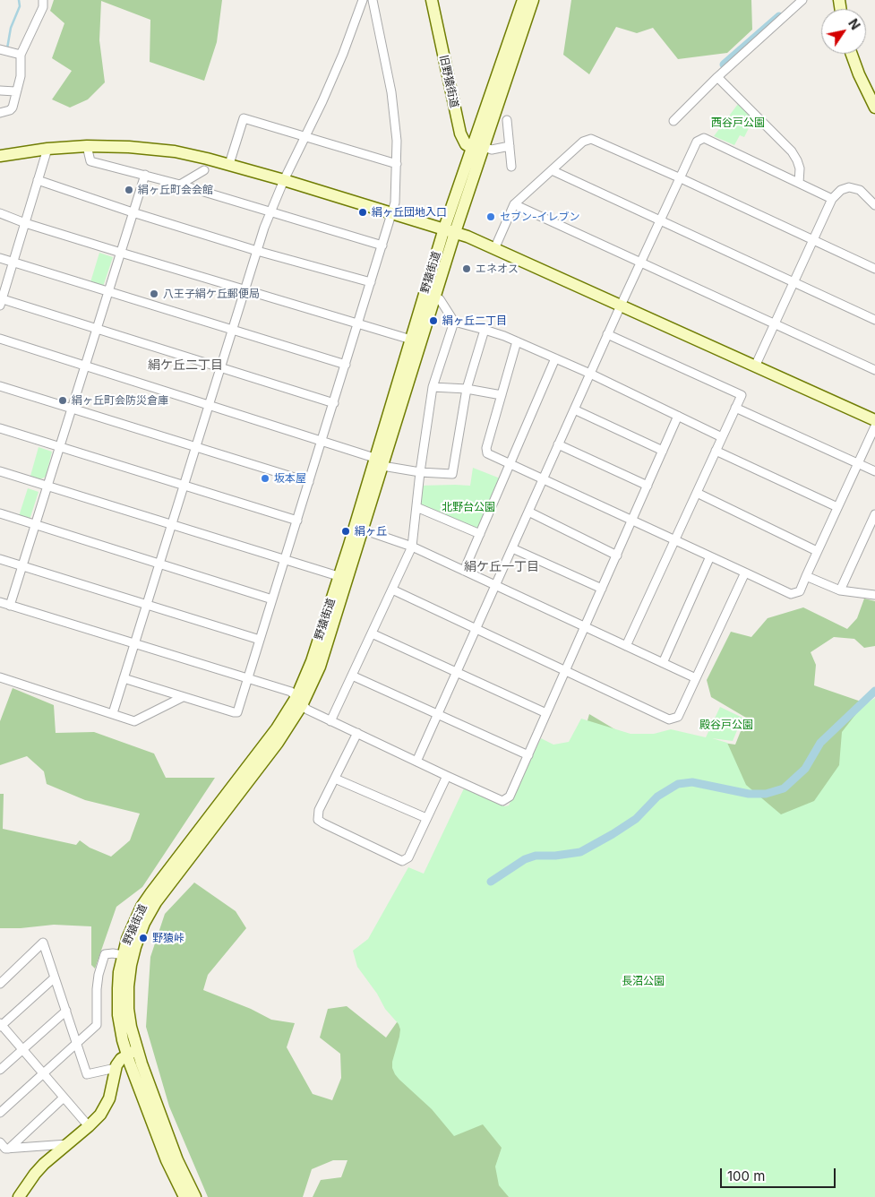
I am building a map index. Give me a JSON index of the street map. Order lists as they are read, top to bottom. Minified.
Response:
{"streets":{"main road":["旧野猿街道","野猿街道"]},"crossings":[["旧野猿街道","野猿街道"]],"districts":["絹ケ丘二丁目","絹ケ丘一丁目"],"parks":["西谷戸公園","北野台公園","殿谷戸公園","長沼公園"],"places":["絹ヶ丘町会会館","絹ヶ丘団地入口","セブン-イレブン","エネオス","八王子絹ケ丘郵便局","絹ヶ丘二丁目","絹ヶ丘町会防災倉庫","坂本屋","絹ヶ丘","野猿峠"],"scale_bar":"100 m","north":"top right"}
